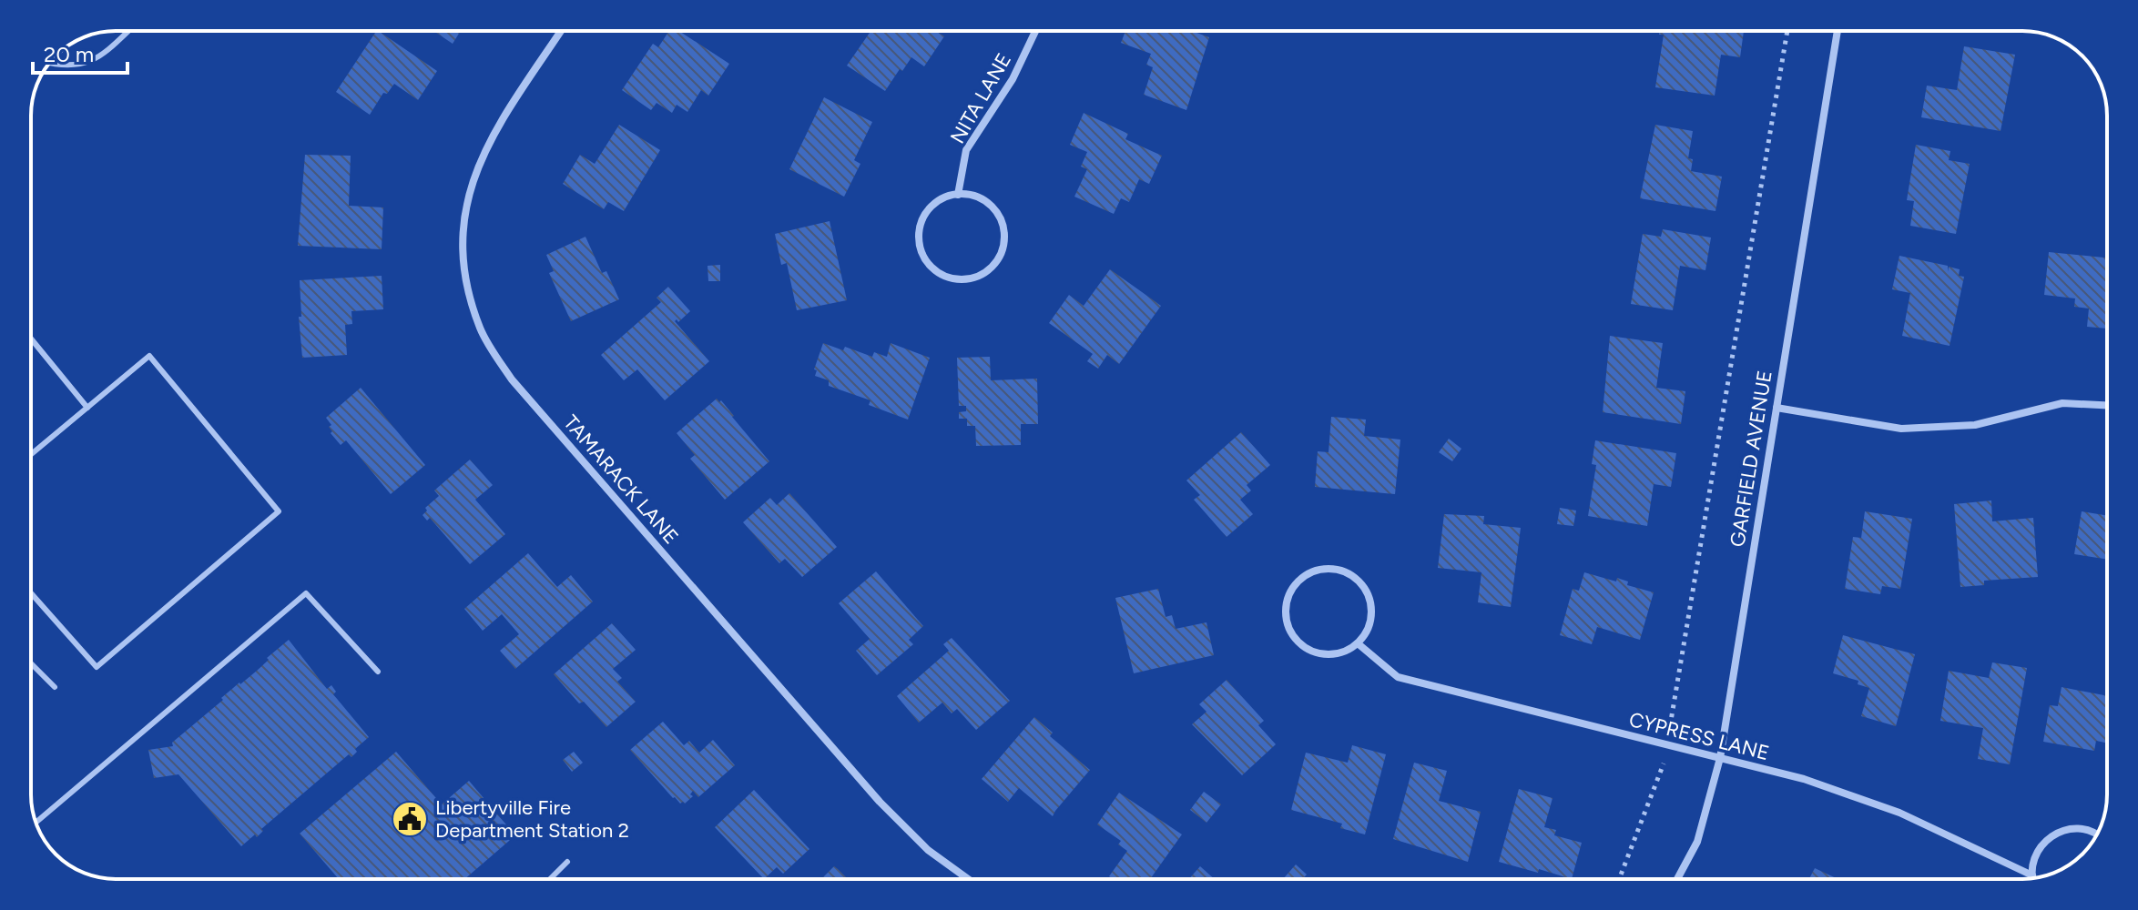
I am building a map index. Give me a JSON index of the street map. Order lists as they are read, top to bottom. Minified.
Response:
{"streets":{"street":["NITA LANE","GARFIELD AVENUE","TAMARACK LANE","CYPRESS LANE"]},"crossings":[["GARFIELD AVENUE","CYPRESS LANE"]],"places":{"public building":["Libertyville Fire Department Station 2"]},"scale_bar":"20 m"}
